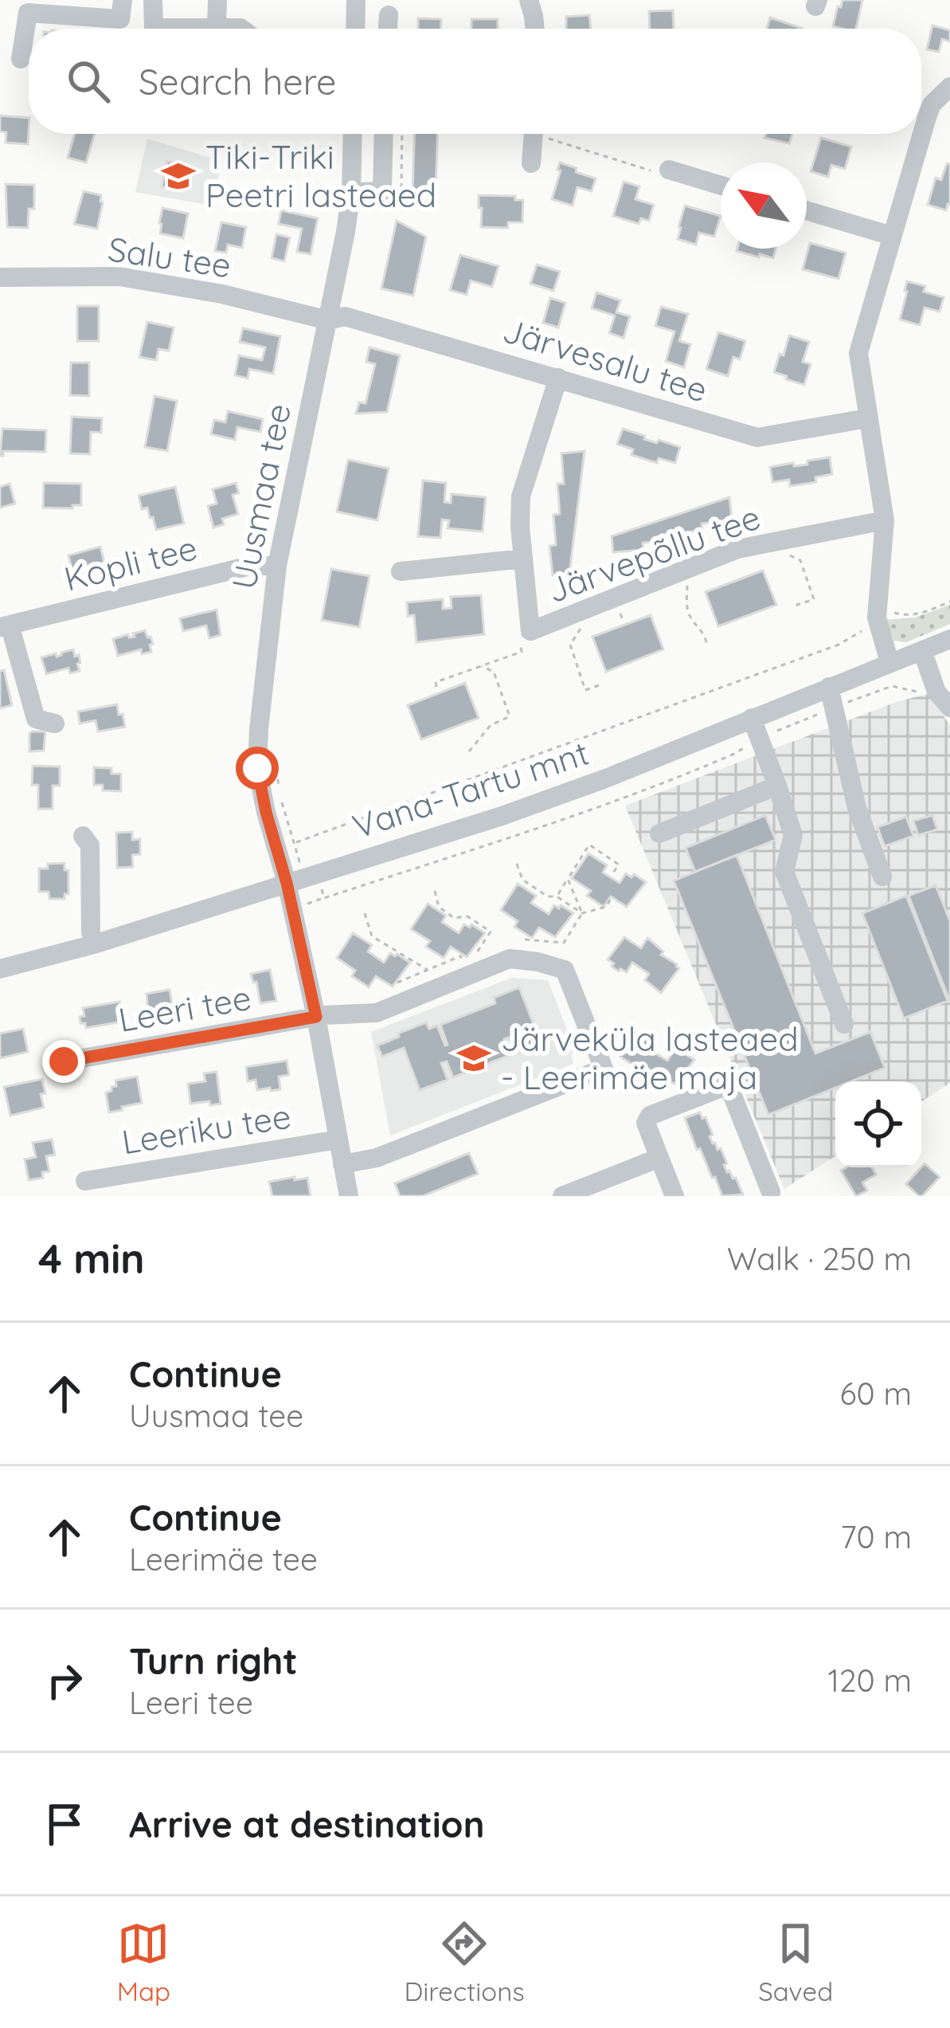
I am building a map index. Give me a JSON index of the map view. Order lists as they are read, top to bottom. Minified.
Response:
{"streets":{"street":["Salu tee","Järvesalu tee","Uusmaa tee","Järvepõllu tee","Kopli tee","Vana-Tartu mnt","Leeri tee","Leeriku tee"]},"crossings":[["Salu tee","Järvesalu tee"],["Salu tee","Uusmaa tee"],["Järvesalu tee","Uusmaa tee"],["Järvesalu tee","Järvepõllu tee"],["Uusmaa tee","Kopli tee"],["Uusmaa tee","Vana-Tartu mnt"],["Uusmaa tee","Leeri tee"],["Uusmaa tee","Leeriku tee"]],"places":{"school or university":["Tiki-Triki Peetri lasteaed","Järveküla lasteaed - Leerimäe maja"]},"north":"top left","page":{"search":"Search here","heading":["4 min","Walk · 250 m"],"list":[["Continue","Uusmaa tee","60 m"],["Continue","Leerimäe tee","70 m"],["Turn right","Leeri tee","120 m"],"Arrive at destination"],"nav":["Map","Directions","Saved"]}}
